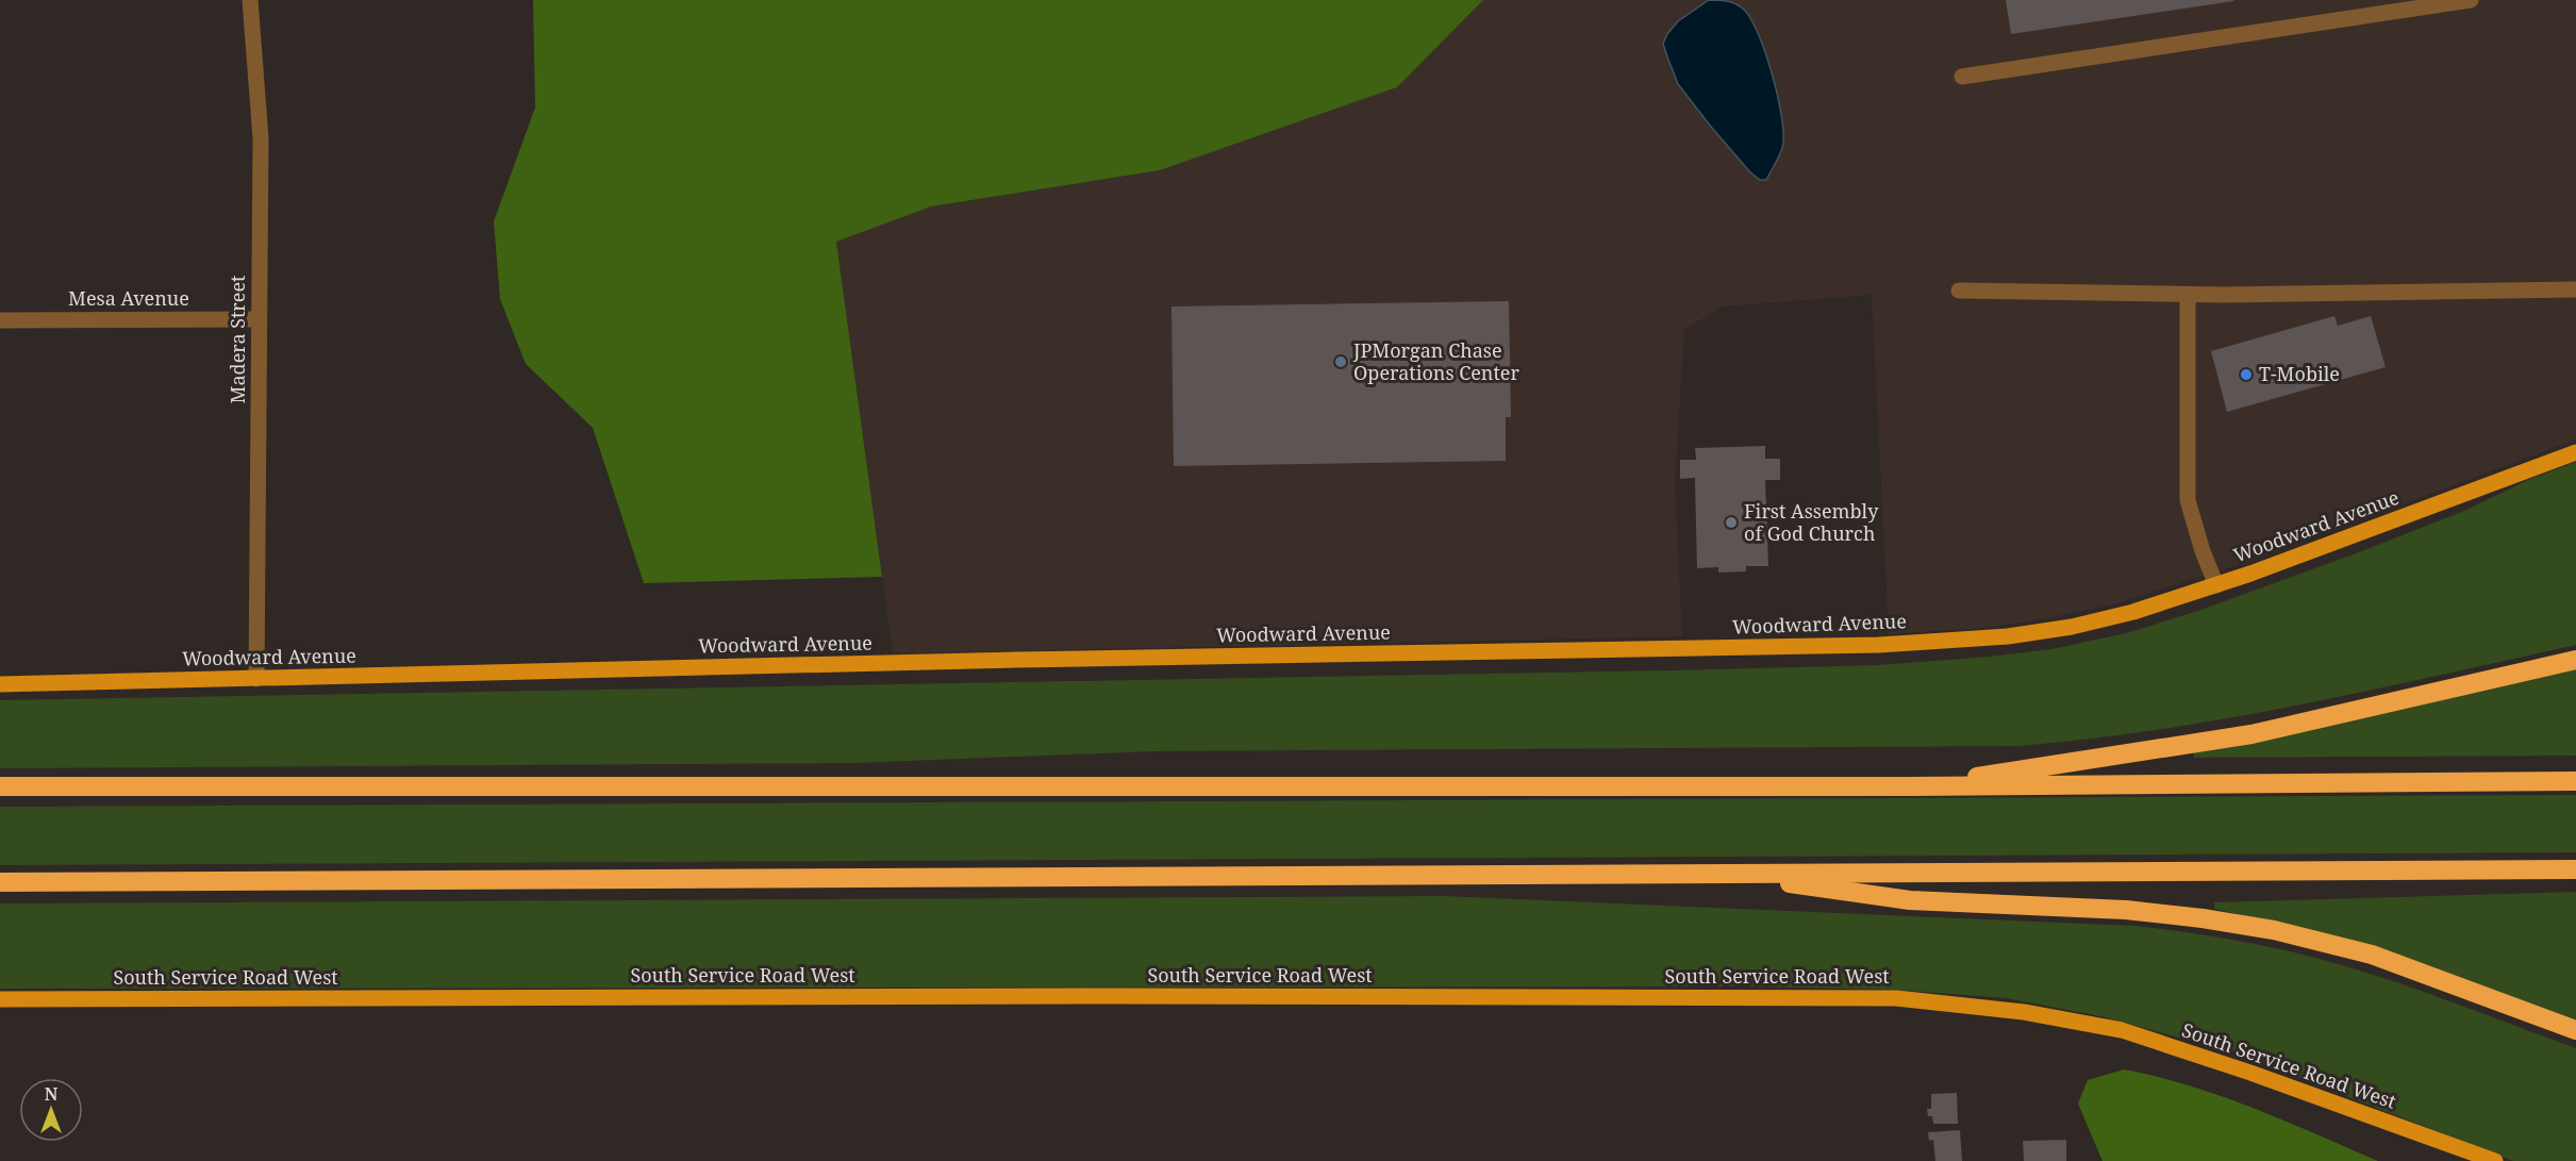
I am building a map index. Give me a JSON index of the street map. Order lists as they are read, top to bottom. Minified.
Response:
{"streets":{"main road":["Woodward Avenue","South Service Road West"],"street":["Mesa Avenue","Madera Street"]},"crossings":[["Mesa Avenue","Madera Street"],["Madera Street","Woodward Avenue"]],"places":["JPMorgan Chase Operations Center","T-Mobile","First Assembly of God Church"],"north":"top"}
